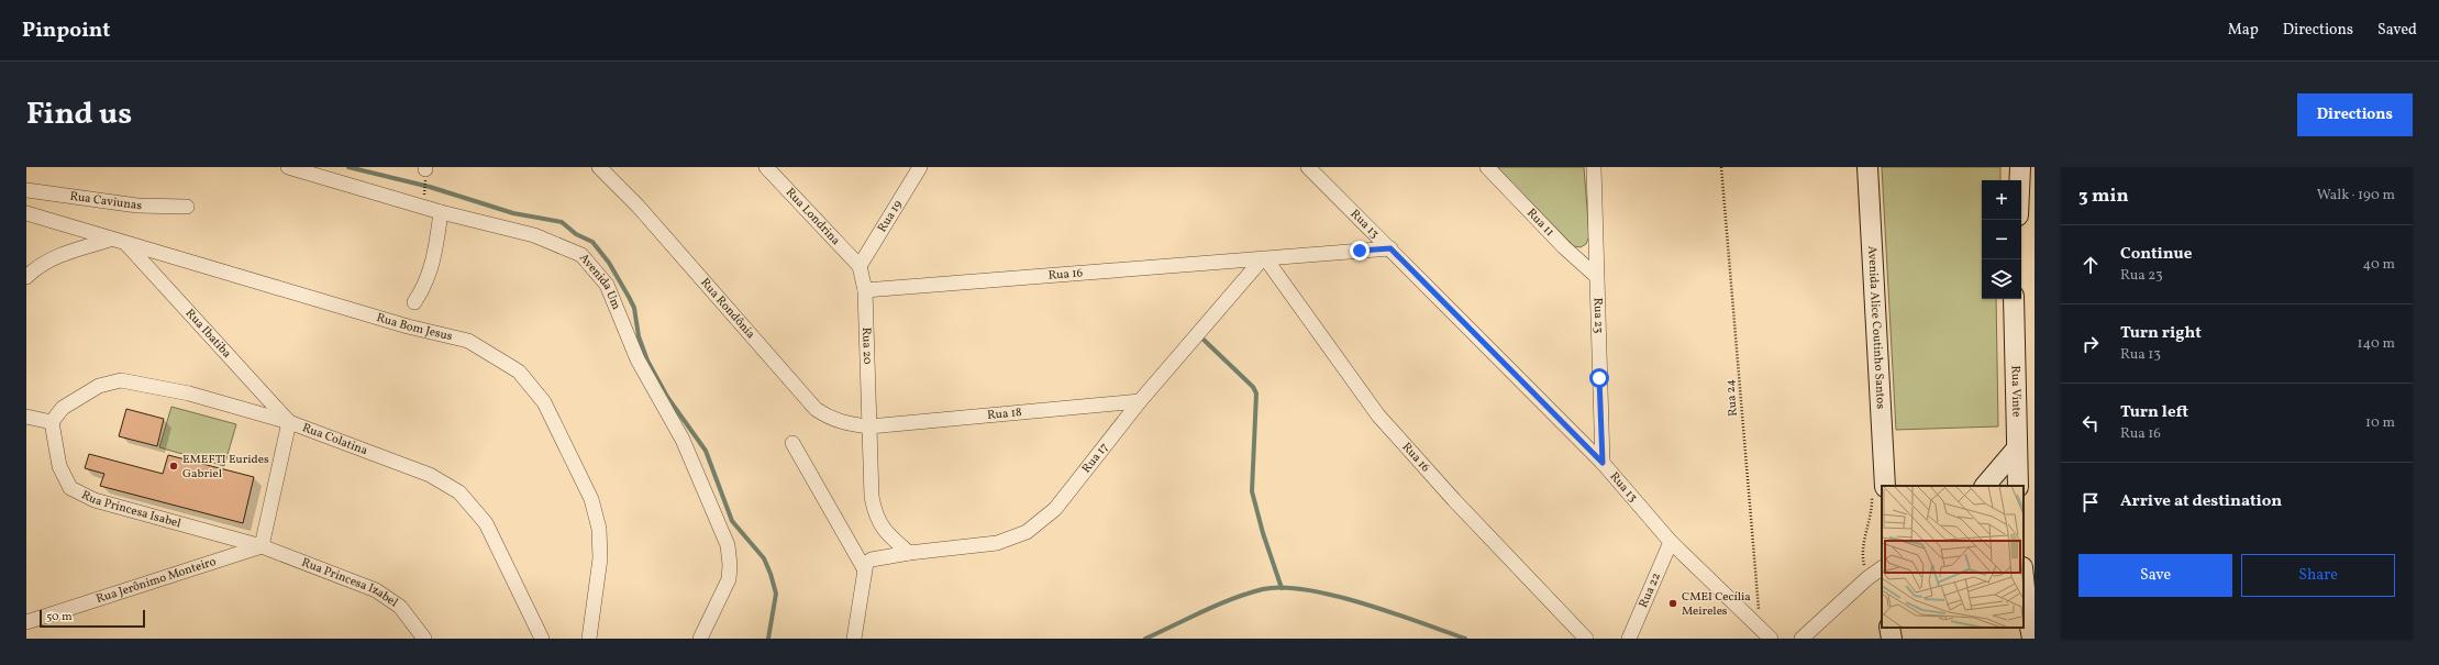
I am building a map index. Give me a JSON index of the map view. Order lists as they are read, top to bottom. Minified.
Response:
{"streets":{"main road":["Avenida Alice Coutinho Santos","Rua Vinte"],"street":["Rua Caviunas","Rua Londrina","Rua 19","Rua 13","Rua 11","Rua 16","Avenida Um","Rua Rondônia","Rua 23","Rua Bom Jesus","Rua Ibatiba","Rua 20","Rua 18","Rua Colatina","Rua 17","Rua Princesa Isabel","Rua Jerônimo Monteiro","Rua Princesa Izabel","Rua 22"],"path":["Rua 24"]},"crossings":[["Rua Londrina","Rua 19"],["Rua Londrina","Rua 20"],["Rua 19","Rua 20"],["Rua 13","Rua 16"],["Rua 13","Rua 23"],["Rua 13","Rua 24"],["Rua 13","Rua 22"],["Rua 11","Rua 23"],["Rua 16","Rua 20"],["Rua 16","Rua 17"],["Rua Rondônia","Rua 20"],["Rua Rondônia","Rua 18"],["Rua Bom Jesus","Rua Ibatiba"],["Rua Ibatiba","Rua Colatina"],["Rua 20","Rua 18"],["Rua 20","Rua 17"],["Rua 18","Rua 17"],["Rua Colatina","Rua Princesa Isabel"],["Rua Princesa Isabel","Rua Jerônimo Monteiro"],["Rua Princesa Isabel","Rua Princesa Izabel"],["Rua Jerônimo Monteiro","Rua Princesa Izabel"]],"places":["EMEFTI Eurides Gabriel","CMEI Cecília Meireles"],"scale_bar":"50 m","page":{"header":"Pinpoint","nav":["Map","Directions","Saved"],"title":"Find us","buttons":["Directions",["Save","Share"]],"heading":["3 min","Walk · 190 m"],"map_buttons":["+","−"],"list":[["Continue","Rua 23","40 m"],["Turn right","Rua 13","140 m"],["Turn left","Rua 16","10 m"],"Arrive at destination"],"scale":"50 m"}}
